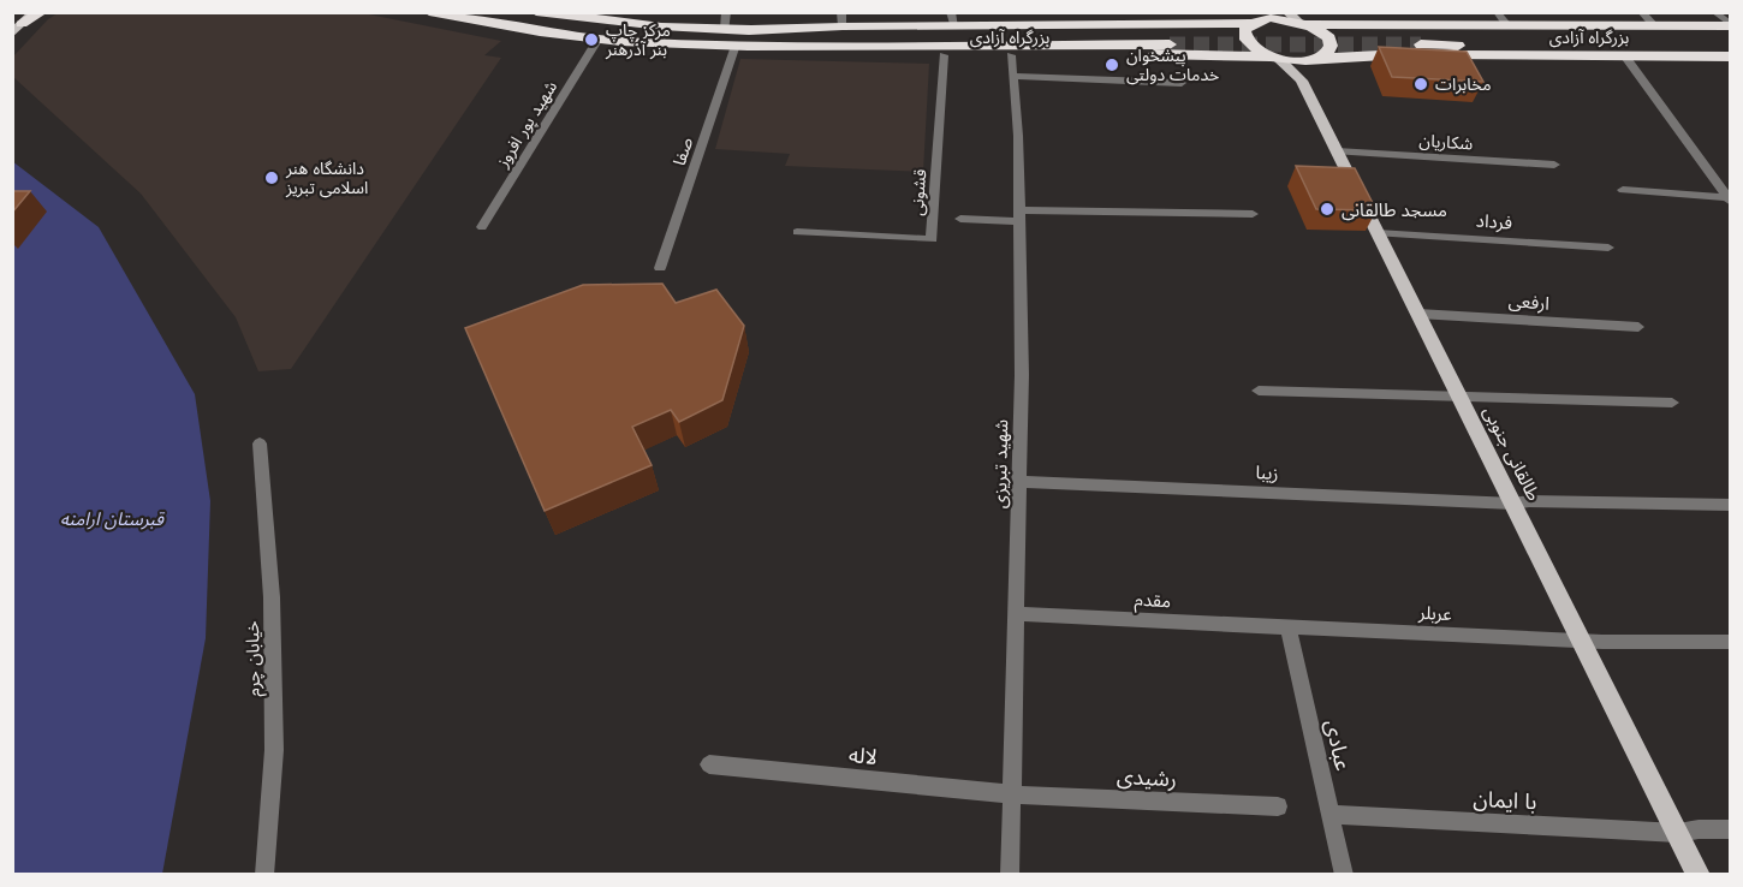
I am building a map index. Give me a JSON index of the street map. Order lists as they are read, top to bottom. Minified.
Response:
{"streets":{"highway":["بزرگراه آزادی"],"main road":["طالقانی جنوبی"],"street":["شهید پور افروز","شکاریان","صفا","قشونی","فرداد","ارفعی","شهید تبریزی","زیبا","مقدم","عربلر","خیابان چرم","عبادی","لاله","رشیدی","با ایمان"]},"crossings":[["بزرگراه آزادی","شهید پور افروز"],["بزرگراه آزادی","صفا"],["بزرگراه آزادی","قشونی"],["بزرگراه آزادی","طالقانی جنوبی"],["بزرگراه آزادی","شهید تبریزی"],["شکاریان","طالقانی جنوبی"],["فرداد","طالقانی جنوبی"],["ارفعی","طالقانی جنوبی"],["طالقانی جنوبی","زیبا"],["طالقانی جنوبی","عربلر"],["طالقانی جنوبی","با ایمان"],["شهید تبریزی","زیبا"],["شهید تبریزی","مقدم"],["شهید تبریزی","لاله"],["شهید تبریزی","رشیدی"],["مقدم","عربلر"],["مقدم","عبادی"],["عربلر","عبادی"],["عبادی","با ایمان"],["لاله","رشیدی"]],"parks":["قبرستان ارامنه"],"places":["مرکز چاپ بنر آذرهنر","پیشخوان خدمات دولتی","مخابرات","دانشگاه هنر اسلامی تبریز","مسجد طالقانی"]}
